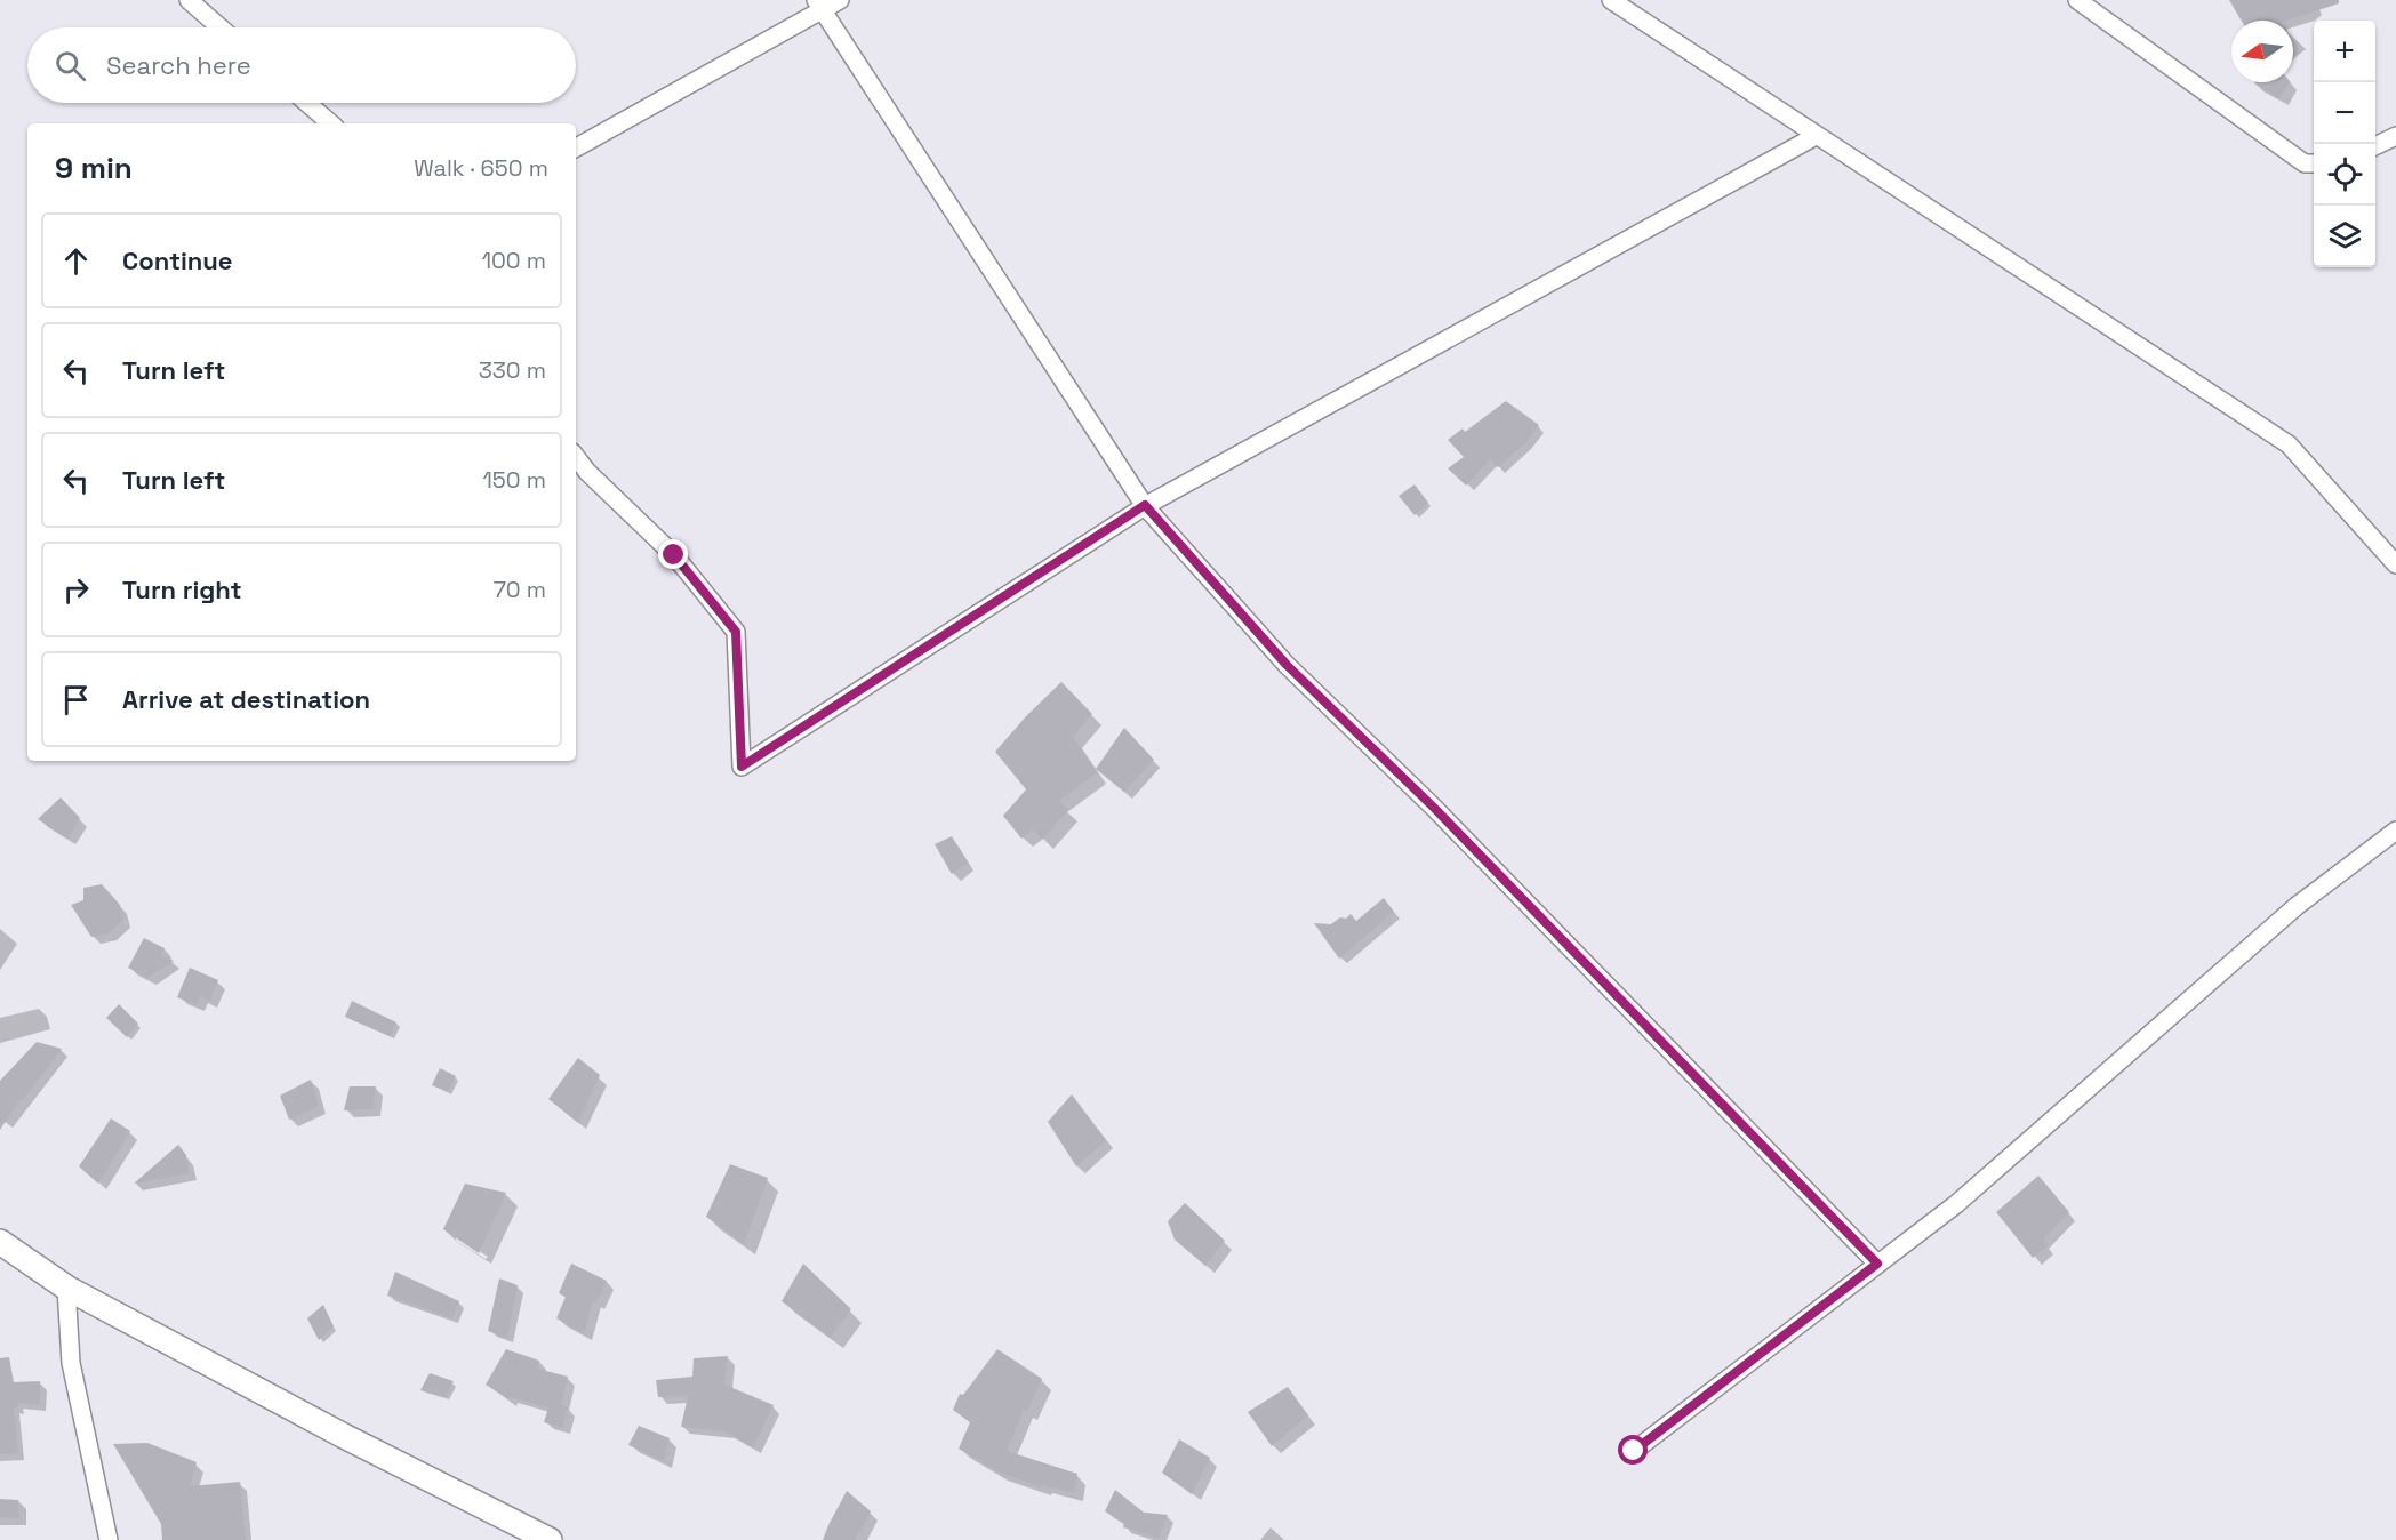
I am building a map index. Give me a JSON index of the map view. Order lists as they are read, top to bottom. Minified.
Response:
{"north":"left","page":{"map_buttons":["+","−"],"search":"Search here","heading":["9 min","Walk · 650 m"],"list":[["Continue","100 m"],["Turn left","330 m"],["Turn left","150 m"],["Turn right","70 m"],"Arrive at destination"]}}
